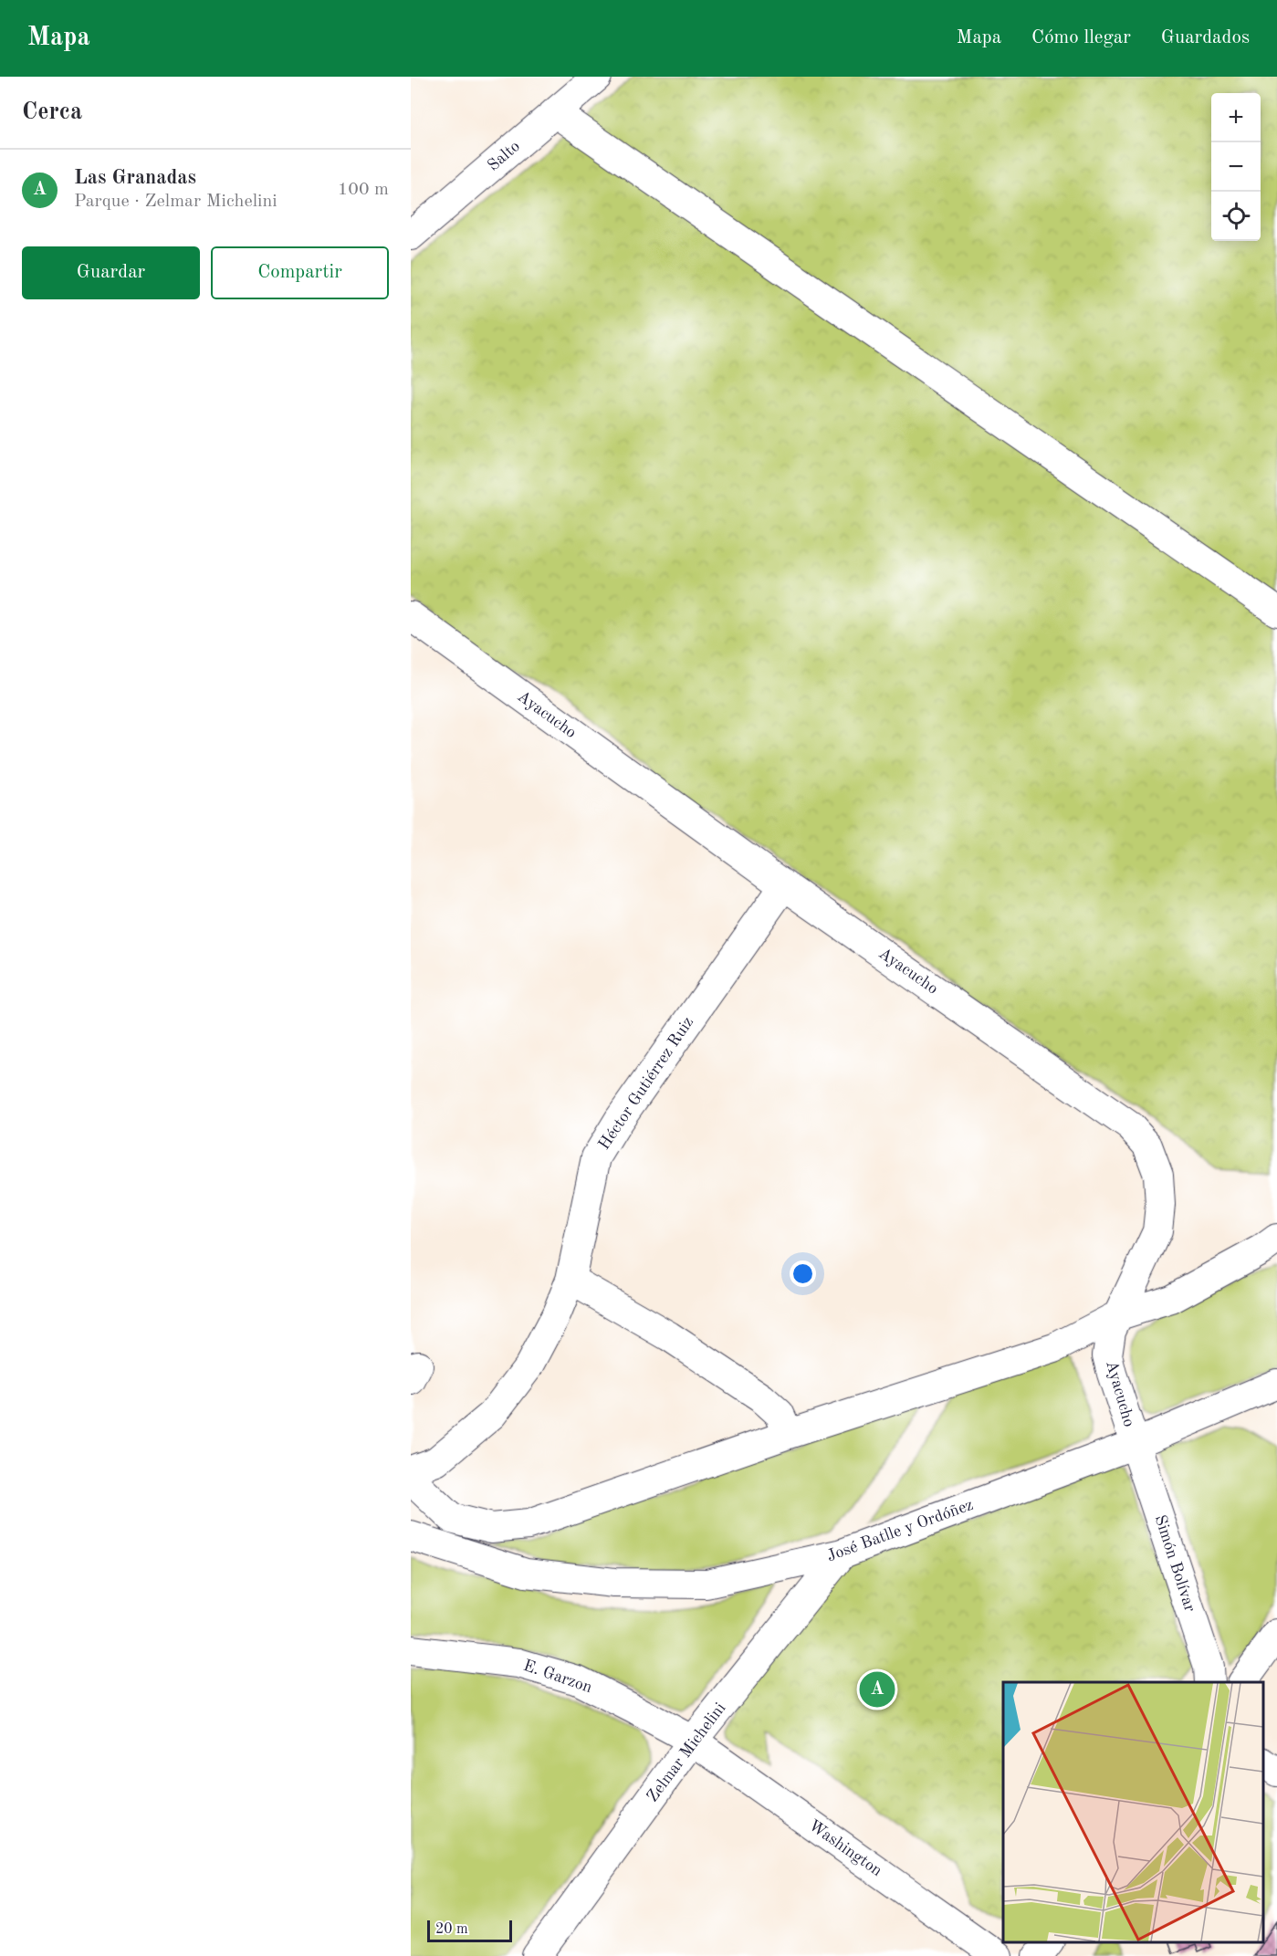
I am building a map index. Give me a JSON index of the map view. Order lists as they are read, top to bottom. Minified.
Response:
{"streets":{"street":["Salto","Ayacucho","Héctor Gutiérrez Ruiz","José Batlle y Ordóñez","Simón Bolívar","E. Garzon","Zelmar Michelini","Washington"]},"crossings":[["Ayacucho","Héctor Gutiérrez Ruiz"],["Ayacucho","José Batlle y Ordóñez"],["Ayacucho","Simón Bolívar"],["José Batlle y Ordóñez","Simón Bolívar"],["José Batlle y Ordóñez","Zelmar Michelini"],["E. Garzon","Zelmar Michelini"],["E. Garzon","Washington"],["Zelmar Michelini","Washington"]],"scale_bar":"20 m","page":{"header":"Mapa","nav":["Mapa","Cómo llegar","Guardados"],"heading":"Cerca","map_buttons":["+","−"],"list":[{"mark":"A","name":"Las Granadas","note":"Parque · Zelmar Michelini","value":"100 m"}],"buttons":["Guardar","Compartir"],"pins":"A","scale":"20 m"}}
